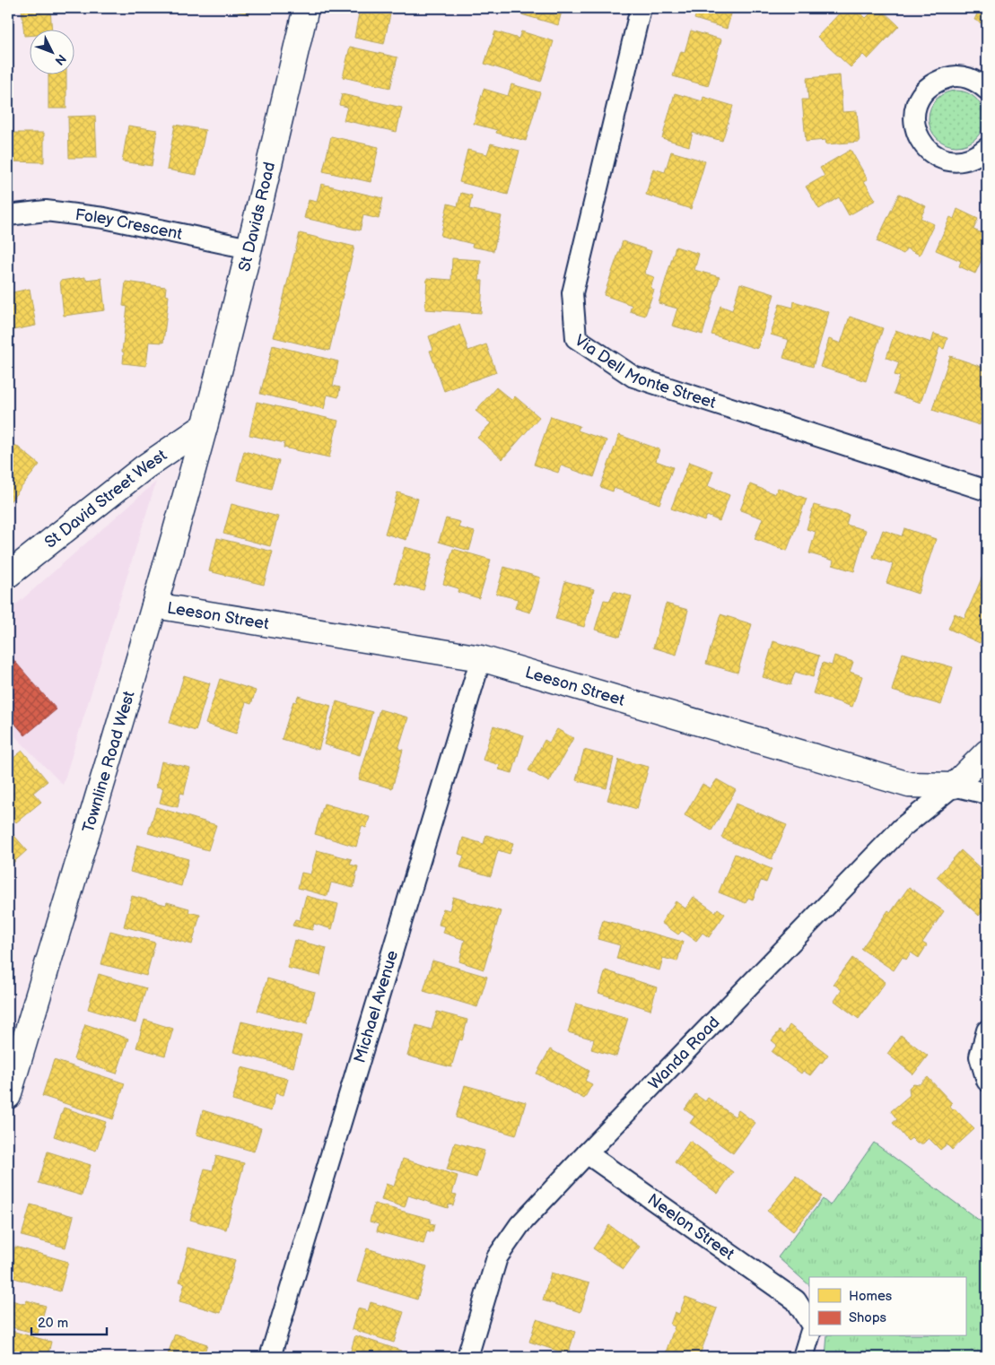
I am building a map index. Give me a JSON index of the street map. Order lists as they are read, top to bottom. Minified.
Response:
{"streets":{"street":["St Davids Road","Foley Crescent","Via Dell Monte Street","St David Street West","Leeson Street","Townline Road West","Michael Avenue","Wanda Road","Neelon Street"]},"crossings":[["St Davids Road","Foley Crescent"],["St Davids Road","St David Street West"],["St Davids Road","Townline Road West"],["St David Street West","Townline Road West"],["Leeson Street","Townline Road West"],["Leeson Street","Michael Avenue"],["Leeson Street","Wanda Road"],["Wanda Road","Neelon Street"]],"legend":["Homes","Shops"],"scale_bar":"20 m","north":"bottom right"}
